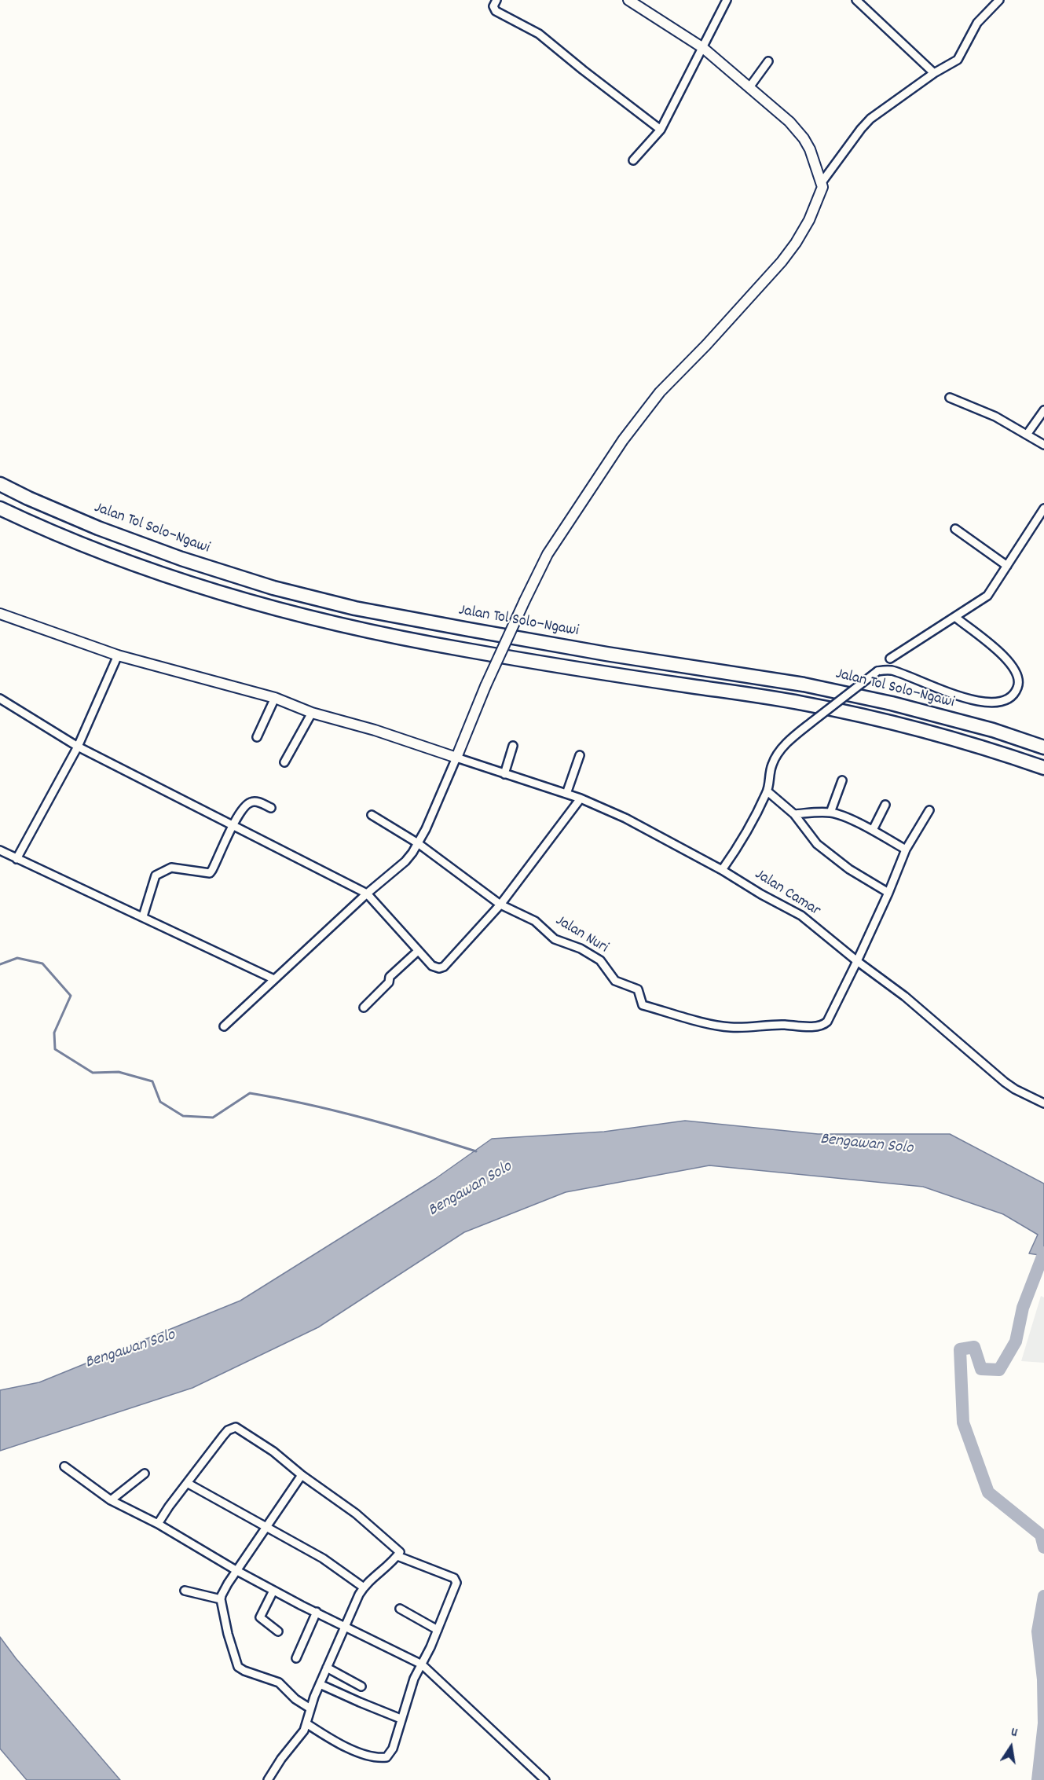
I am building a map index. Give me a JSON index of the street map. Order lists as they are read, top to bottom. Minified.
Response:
{"streets":{"highway":["Jalan Tol Solo–Ngawi"],"street":["Jalan Camar","Jalan Nuri"]},"crossings":[["Jalan Camar","Jalan Nuri"]],"water":["Bengawan Solo"],"north":"top"}
